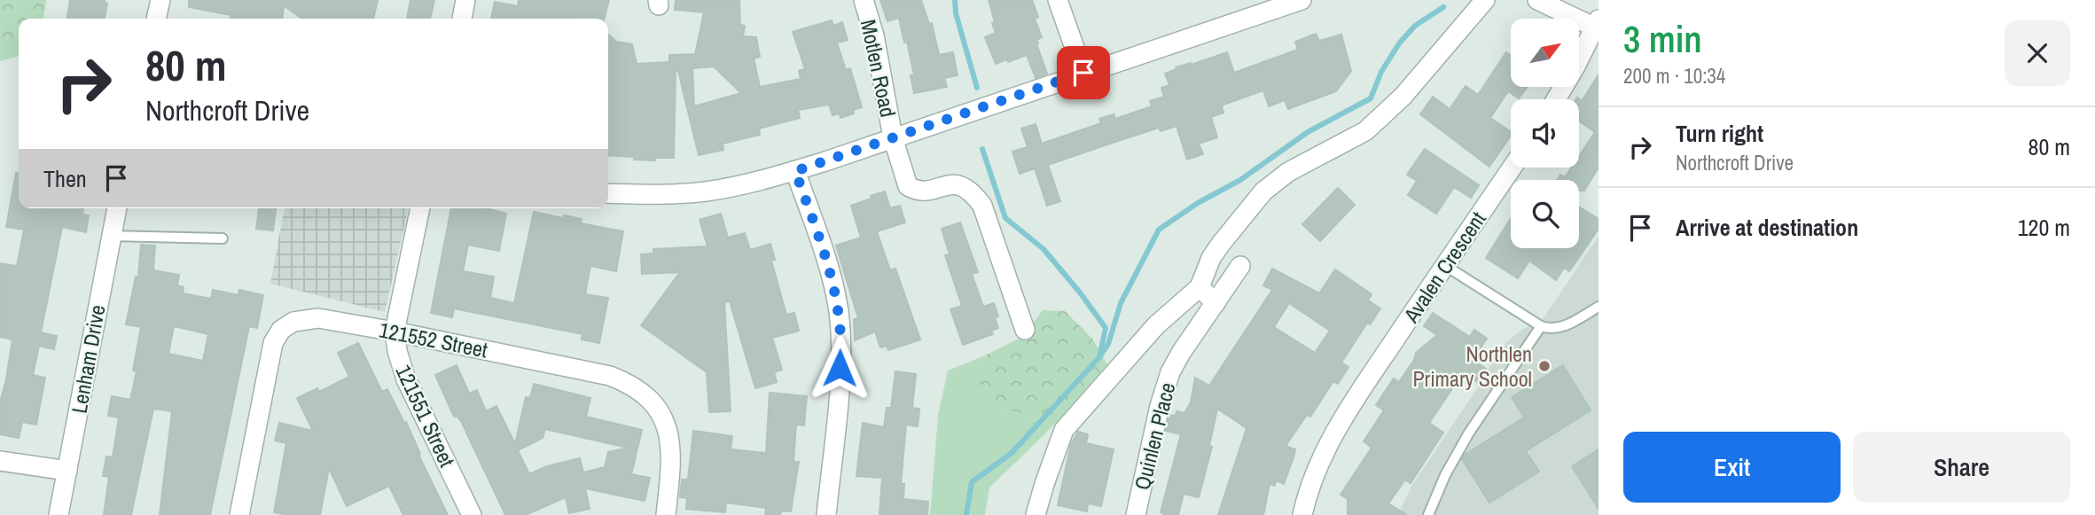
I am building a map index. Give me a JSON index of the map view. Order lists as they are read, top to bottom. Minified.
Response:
{"streets":{"street":["Motlen Road","Avalen Crescent","121552 Street","Lenham Drive","121551 Street","Quinlen Place"]},"crossings":[["121552 Street","121551 Street"]],"places":["Northlen Primary School"],"north":"top right","page":{"heading":["3 min","200 m · 10:34"],"turn":["80 m","Northcroft Drive"],"list":[{"name":"Turn right","note":"Northcroft Drive","value":"80 m"},{"name":"Arrive at destination","value":"120 m"}],"then":"Then","buttons":["Exit","Share"]}}
